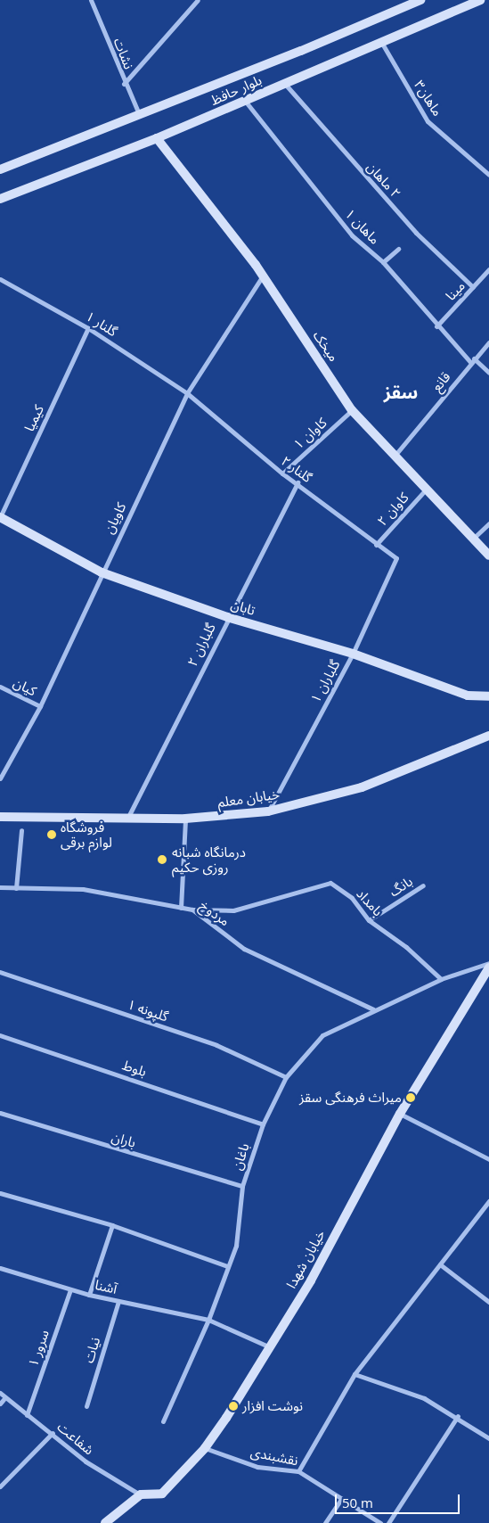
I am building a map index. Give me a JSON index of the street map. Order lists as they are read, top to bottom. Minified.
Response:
{"streets":{"main road":["بلوار حافظ","میخک","تابان","خیابان معلم","خیابان شهدا"],"street":["نشات","ماهان۳","٢ ماهان","ماهان ۱","مینا","گلنار ۱","قانع","کیمیا","کاوان ۱","گلنار ۲","کاوان ۲","کاویان","گلباران ۲","گلباران ۱","کیان","بانگ","بامداد","مردوخ","گلپونه ۱","بلوط","باران","باغان","آشنا","سرور ۱","نیات","شفاعت","نقشبندی"]},"crossings":[["نشات","بلوار حافظ"],["بلوار حافظ","ماهان۳"],["بلوار حافظ","٢ ماهان"],["بلوار حافظ","ماهان ۱"],["بلوار حافظ","میخک"],["٢ ماهان","مینا"],["ماهان ۱","مینا"],["ماهان ۱","قانع"],["گلنار ۱","کیمیا"],["گلنار ۱","گلنار ۲"],["گلنار ۱","کاویان"],["میخک","قانع"],["میخک","کاوان ۱"],["میخک","کاوان ۲"],["میخک","کاویان"],["کیمیا","تابان"],["کاوان ۱","گلنار ۲"],["گلنار ۲","کاوان ۲"],["گلنار ۲","کاویان"],["گلنار ۲","گلباران ۲"],["گلنار ۲","گلباران ۱"],["کاویان","تابان"],["کاویان","کیان"],["تابان","گلباران ۲"],["تابان","گلباران ۱"],["گلباران ۲","خیابان معلم"],["گلباران ۱","خیابان معلم"],["بانگ","بامداد"],["بامداد","مردوخ"],["بامداد","باغان"],["مردوخ","باغان"],["گلپونه ۱","باغان"],["بلوط","باغان"],["باران","باغان"],["باغان","آشنا"],["خیابان شهدا","آشنا"],["خیابان شهدا","شفاعت"],["خیابان شهدا","نقشبندی"],["آشنا","سرور ۱"],["آشنا","نیات"],["سرور ۱","شفاعت"]],"districts":["سقز"],"places":["فروشگاه لوازم برقی","درمانگاه شبانه روزی حکیم","میراث فرهنگی سقز","نوشت افزار"],"scale_bar":"50 m"}
